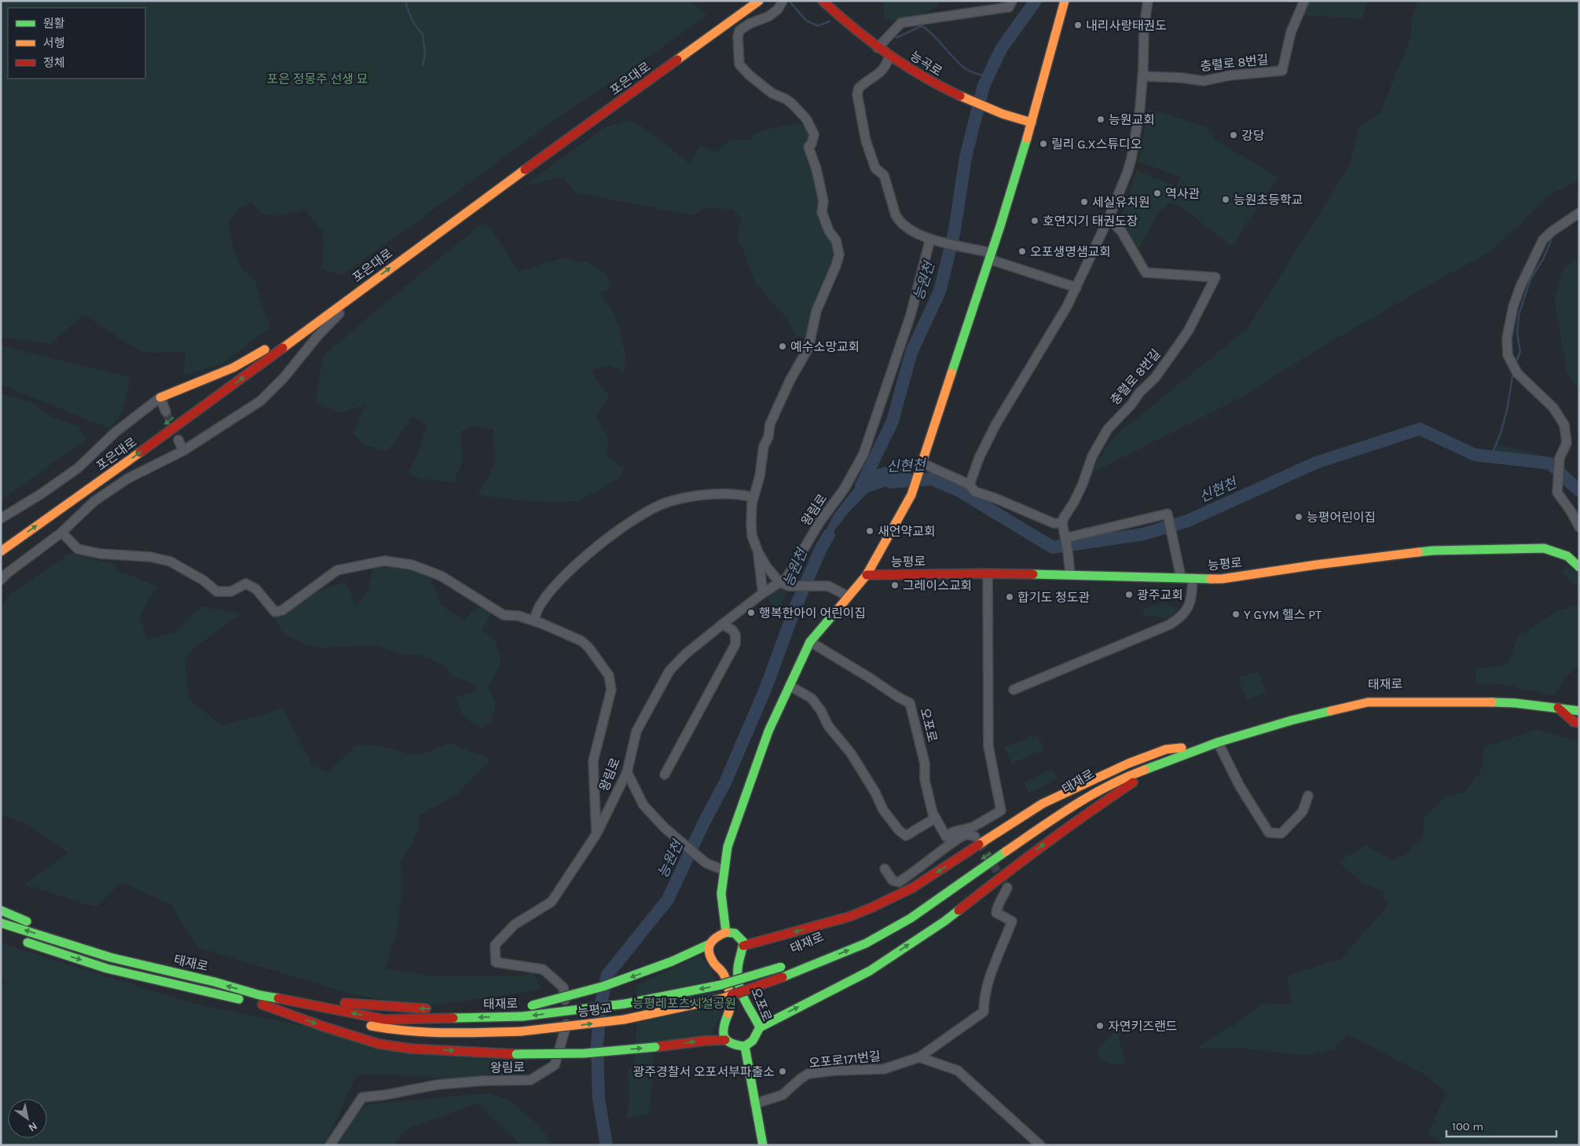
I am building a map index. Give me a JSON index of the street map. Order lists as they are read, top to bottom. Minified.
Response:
{"streets":{"main road":["능곡로","포은대로","능평로","태재로","오포로","능평교"],"street":["충렬로 8번길","왕림로","오포로171번길"]},"crossings":[["태재로","능평교"]],"water":["능원천","신현천"],"parks":["포은 정몽주 선생 묘","능평레포츠시설공원"],"places":["내리사랑태권도","능원교회","강당","릴리 G.X스튜디오","역사관","능원초등학교","세실유치원","호연지기 태권도장","오포생명샘교회","예수소망교회","능평어린이집","새언약교회","그레이스교회","광주교회","합기도 청도관","행복한아이 어린이집","Y GYM 헬스 PT","자연키즈랜드","광주경찰서 오포서부파출소"],"legend":["원활","서행","정체"],"scale_bar":"100 m","north":"bottom right"}
